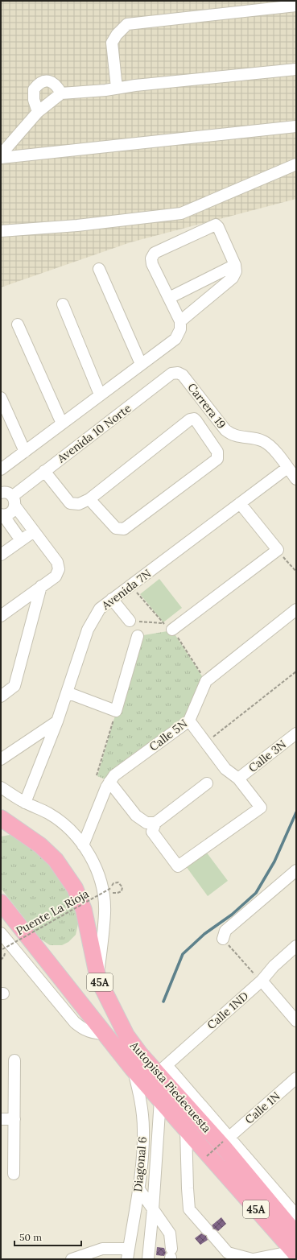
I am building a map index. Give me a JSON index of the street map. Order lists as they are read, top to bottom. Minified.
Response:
{"streets":{"highway":["45A","Autopista Piedecuesta"],"street":["Carrera 19","Avenida 10 Norte","Avenida 7N","Calle 5N","Calle 3N","Calle 1ND","Calle 1N","Diagonal 6"],"path":["Puente La Rioja"]},"crossings":[["Carrera 19","Avenida 10 Norte"],["Carrera 19","Avenida 7N"],["45A","Autopista Piedecuesta"],["45A","Diagonal 6"],["Calle 1ND","Autopista Piedecuesta"],["Autopista Piedecuesta","Diagonal 6"]],"scale_bar":"50 m"}
